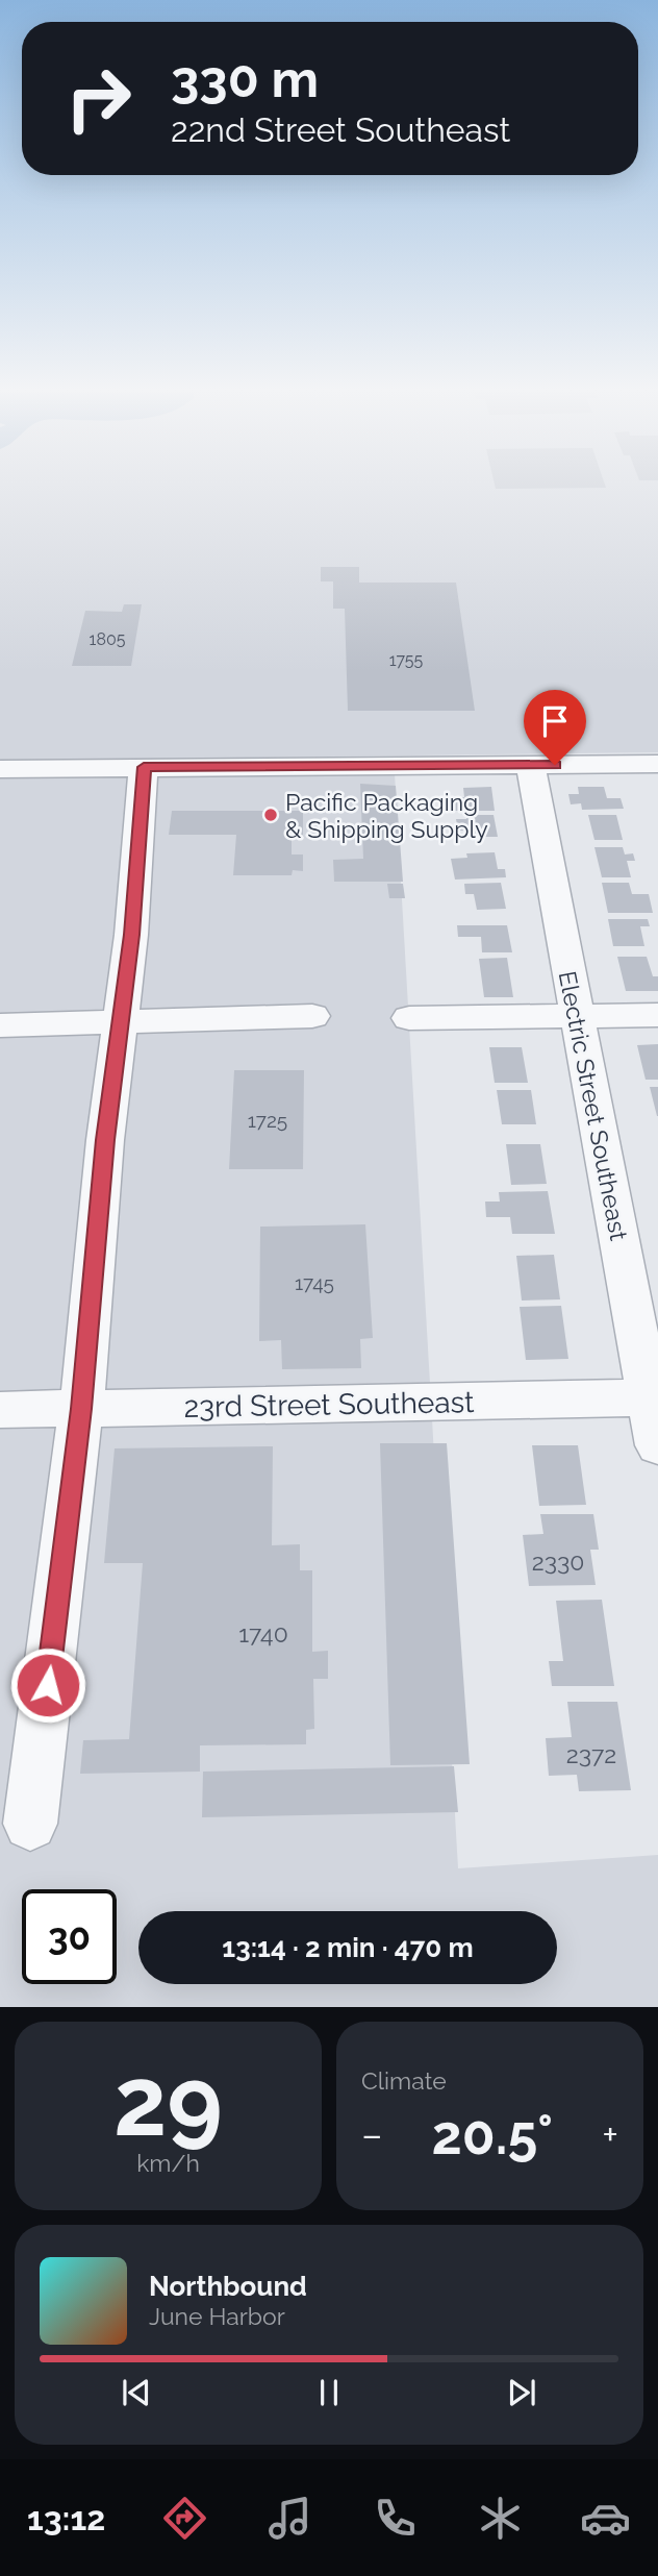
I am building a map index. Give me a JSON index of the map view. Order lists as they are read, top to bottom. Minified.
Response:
{"streets":{"street":["Electric Street Southeast","23rd Street Southeast"]},"crossings":[["Electric Street Southeast","23rd Street Southeast"]],"places":["Pacific Packaging & Shipping Supply"],"house_numbers":["1805","1755","1725","1745","2330","1740","2372"],"page":{"turn":["330 m","22nd Street Southeast"],"limit":"30","trip":"13:14 · 2 min · 470 m","tile":[["29","km/h"],"Climate"],"heat":["−","20.5°","+"],"song":["Northbound","June Harbor"],"tabs":"13:12"}}
